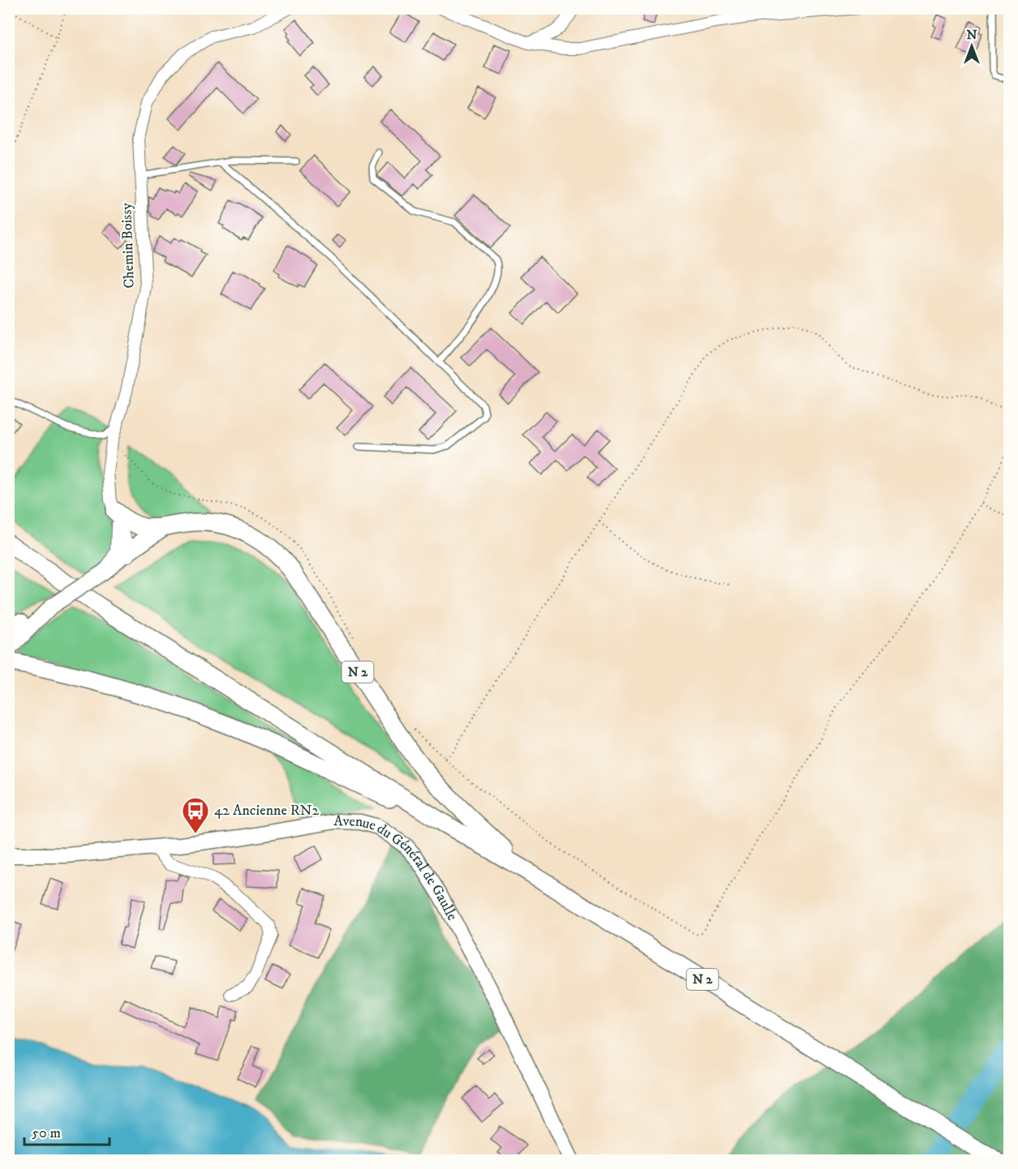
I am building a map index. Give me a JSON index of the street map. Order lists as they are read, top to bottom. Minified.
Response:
{"streets":{"main road":["N 2","Avenue du Général de Gaulle"],"street":["Chemin Boissy"]},"crossings":[["Chemin Boissy","N 2"]],"places":{"bus stop":["42 Ancienne RN2"]},"scale_bar":"50 m","north":"top"}
